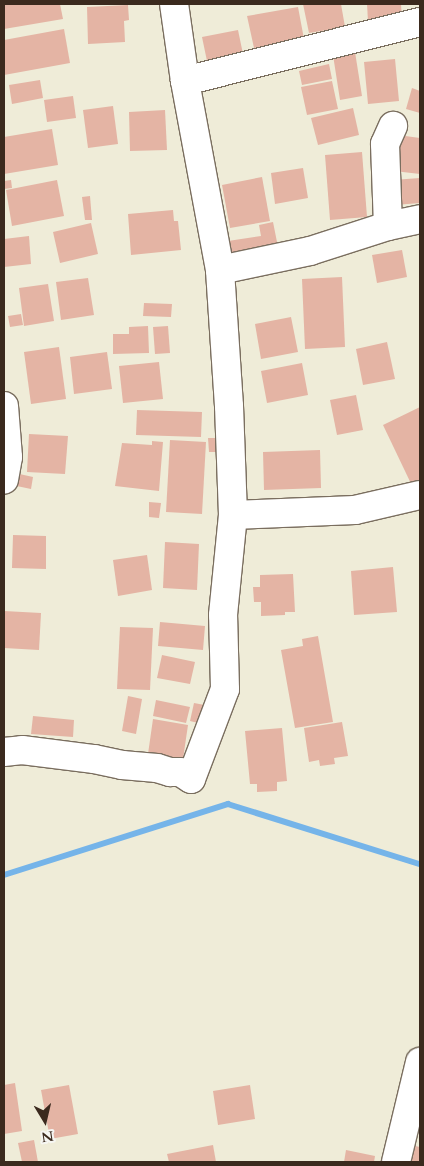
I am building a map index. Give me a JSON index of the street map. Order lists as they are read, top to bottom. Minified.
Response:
{"north":"bottom"}
